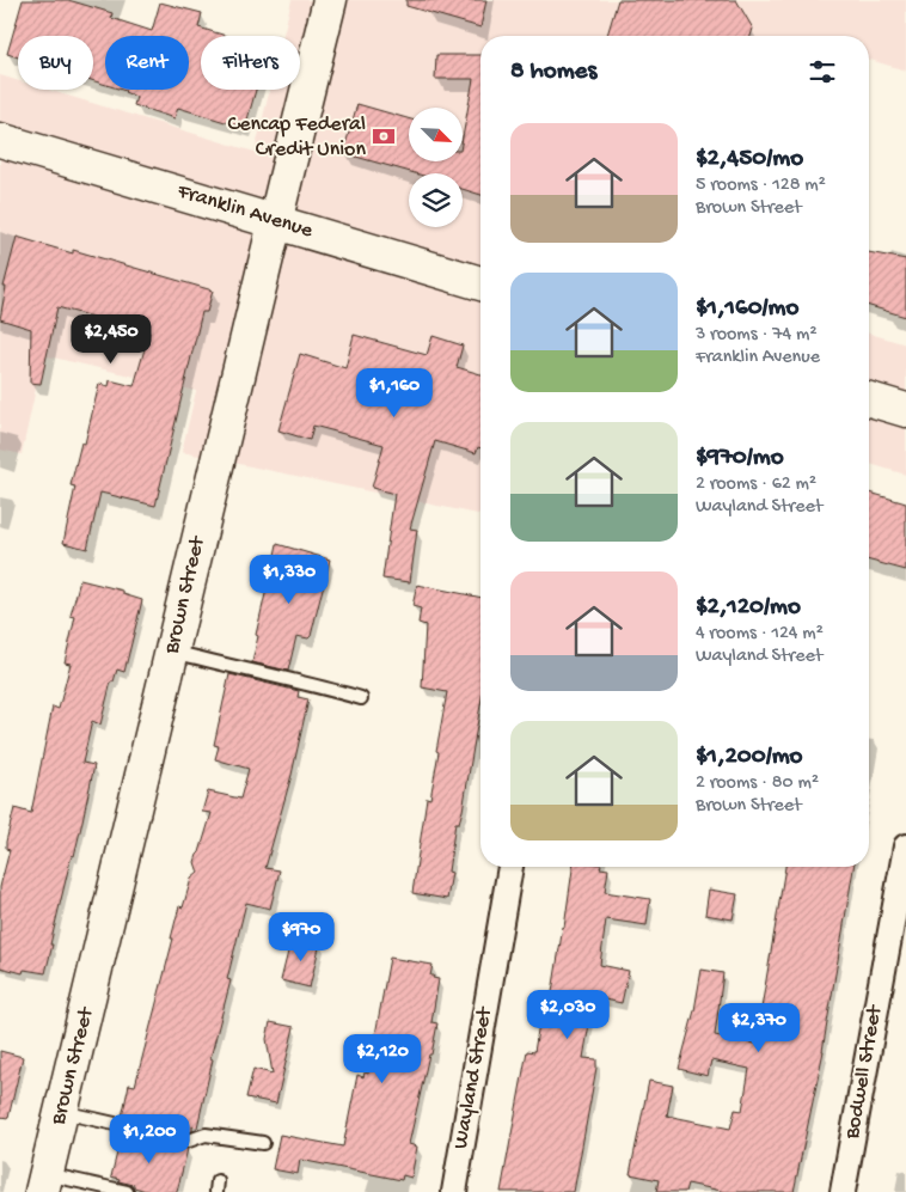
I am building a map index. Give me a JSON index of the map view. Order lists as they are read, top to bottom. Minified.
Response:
{"streets":{"main road":["Franklin Avenue","Brown Street"],"street":["Bodwell Street","Wayland Street"]},"crossings":[["Franklin Avenue","Brown Street"]],"places":{"bank":["Cencap Federal Credit Union"]},"north":"bottom right","page":{"chip":["Buy","Rent","Filters"],"heading":"8 homes","list":[{"name":"$2,450/mo","note":"5 rooms · 128 m² · Brown Street"},{"name":"$1,160/mo","note":"3 rooms · 74 m² · Franklin Avenue"},{"name":"$970/mo","note":"2 rooms · 62 m² · Wayland Street"},{"name":"$2,120/mo","note":"4 rooms · 124 m² · Wayland Street"},{"name":"$1,200/mo","note":"2 rooms · 80 m² · Brown Street"}],"price":["$2,450","$1,160","$1,330","$970","$2,030","$2,370","$2,120","$1,200"]}}
